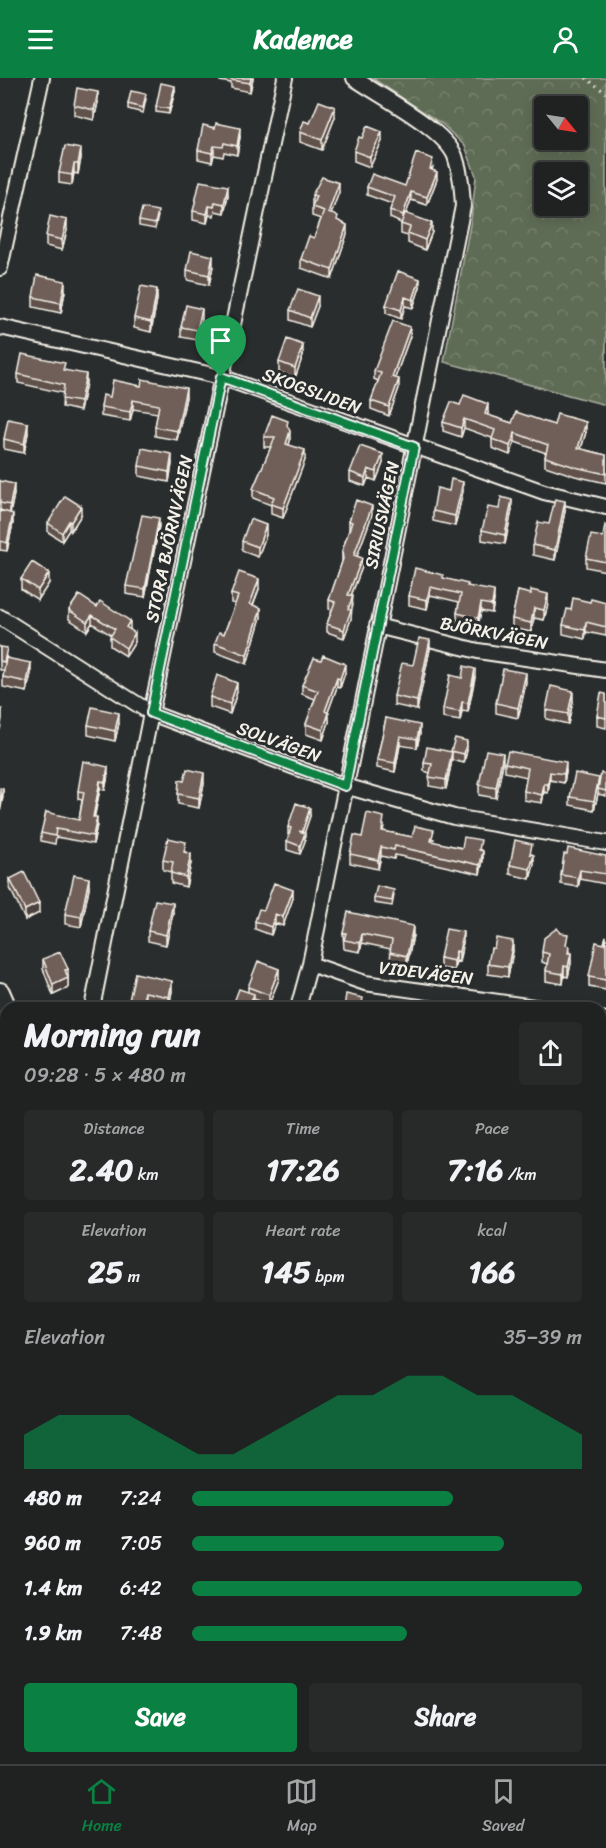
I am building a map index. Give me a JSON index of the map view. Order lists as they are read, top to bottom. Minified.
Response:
{"streets":{"street":["SKOGSLIDEN","SIRIUSVÄGEN","STORA BJÖRNVÄGEN","BJÖRKVÄGEN","SOLVÄGEN","VIDEVÄGEN"]},"crossings":[["SKOGSLIDEN","SIRIUSVÄGEN"],["SKOGSLIDEN","STORA BJÖRNVÄGEN"],["SIRIUSVÄGEN","BJÖRKVÄGEN"],["SIRIUSVÄGEN","SOLVÄGEN"],["SIRIUSVÄGEN","VIDEVÄGEN"],["STORA BJÖRNVÄGEN","SOLVÄGEN"]],"north":"bottom right","page":{"header":"Kadence","heading":["Morning run","09:28 · 5 × 480 m"],"stats":[["Distance","2.40 km"],["Time","17:26"],["Pace","7:16 /km"],["Elevation","25 m"],["Heart rate","145 bpm"],["kcal","166"]],"chart":["Elevation","35–39 m"],"list":[{"name":"480 m","note":"7:24"},{"name":"960 m","note":"7:05"},{"name":"1.4 km","note":"6:42"},{"name":"1.9 km","note":"7:48"}],"buttons":["Save","Share"],"tabs":["Home","Map","Saved"]}}
